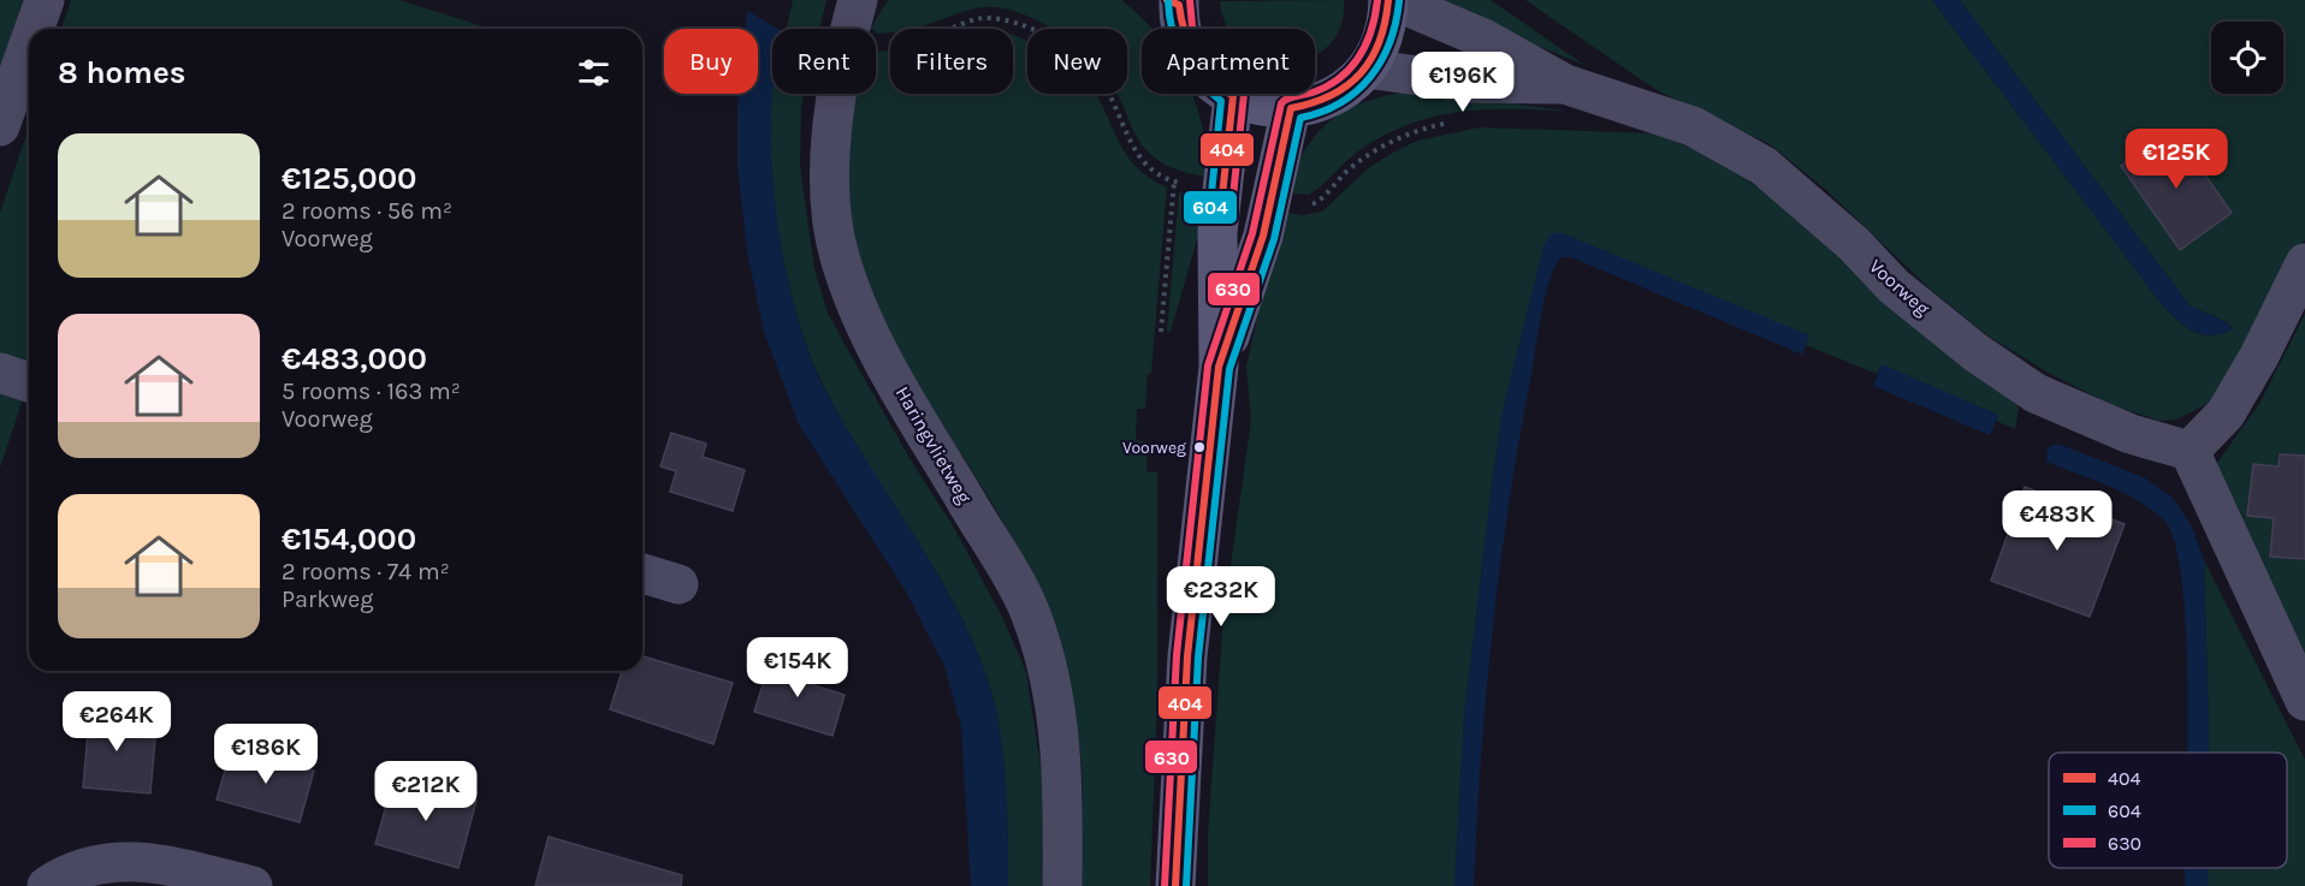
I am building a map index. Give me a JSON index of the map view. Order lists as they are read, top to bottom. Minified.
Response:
{"streets":{"street":["Voorweg","Haringvlietweg"]},"places":["Voorweg"],"lines":["transit line 404","transit line 604","transit line 630"],"legend":["404","604","630"],"page":{"chip":["Buy","Rent","Filters","New","Apartment"],"heading":"8 homes","price":["€196K","€125K","€483K","€232K","€154K","€264K","€186K","€212K"],"list":[{"name":"€125,000","note":"2 rooms · 56 m² · Voorweg"},{"name":"€483,000","note":"5 rooms · 163 m² · Voorweg"},{"name":"€154,000","note":"2 rooms · 74 m² · Parkweg"}]}}
